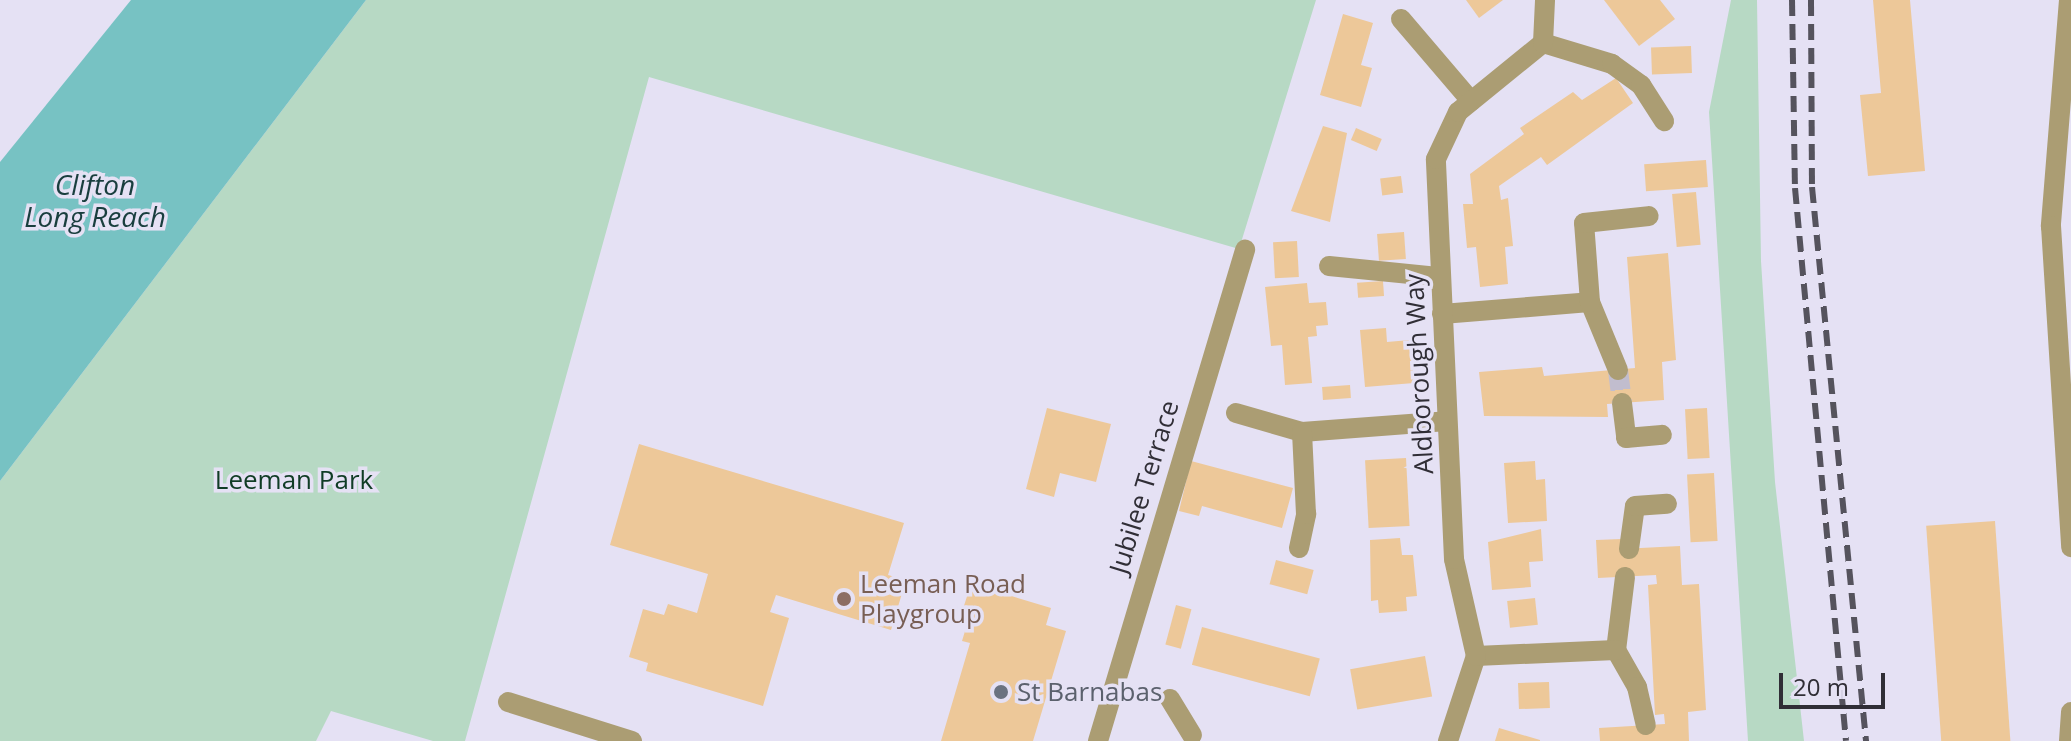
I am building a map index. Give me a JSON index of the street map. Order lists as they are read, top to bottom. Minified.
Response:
{"streets":{"street":["Aldborough Way","Jubilee Terrace"]},"water":["Clifton Long Reach"],"parks":["Leeman Park"],"places":["Leeman Road Playgroup","St Barnabas"],"scale_bar":"20 m"}
